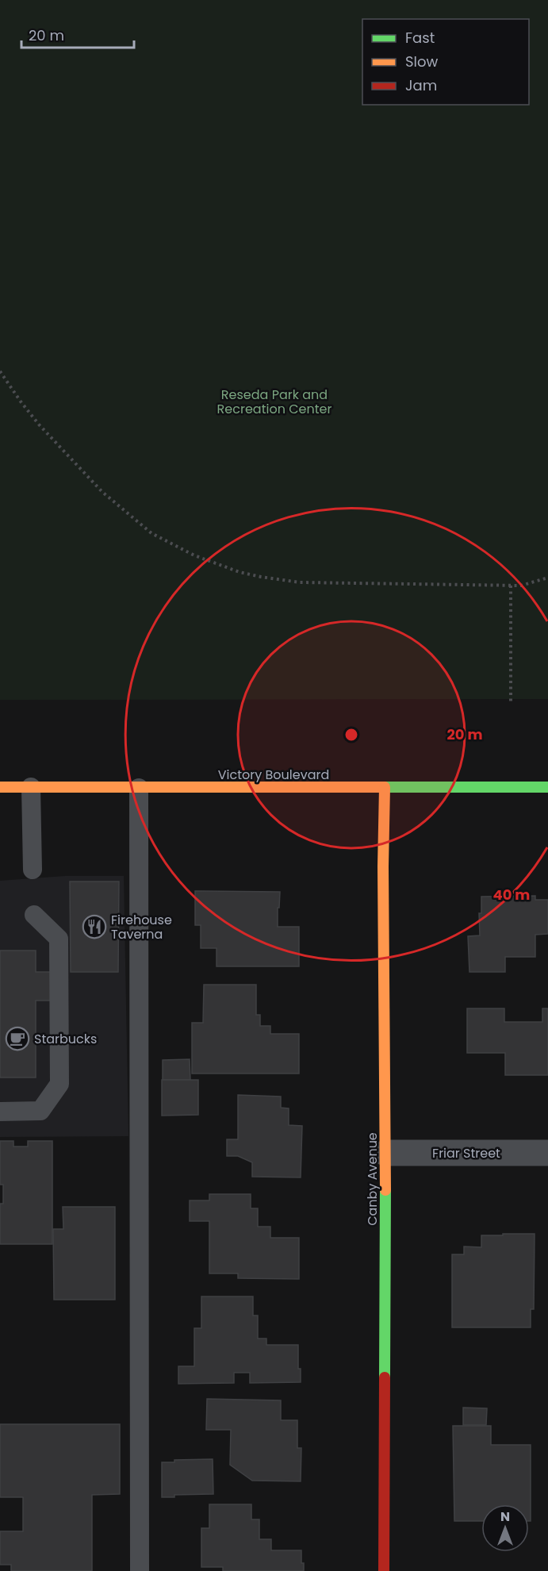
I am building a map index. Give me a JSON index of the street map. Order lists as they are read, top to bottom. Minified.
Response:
{"streets":{"street":["Victory Boulevard","Friar Street","Canby Avenue"]},"crossings":[["Victory Boulevard","Canby Avenue"],["Friar Street","Canby Avenue"]],"parks":["Reseda Park and Recreation Center"],"places":{"restaurant":["Firehouse Taverna"],"cafe":["Starbucks"]},"legend":["Fast","Slow","Jam"],"scale_bar":"20 m","north":"top","rings":["20 m","40 m"]}
